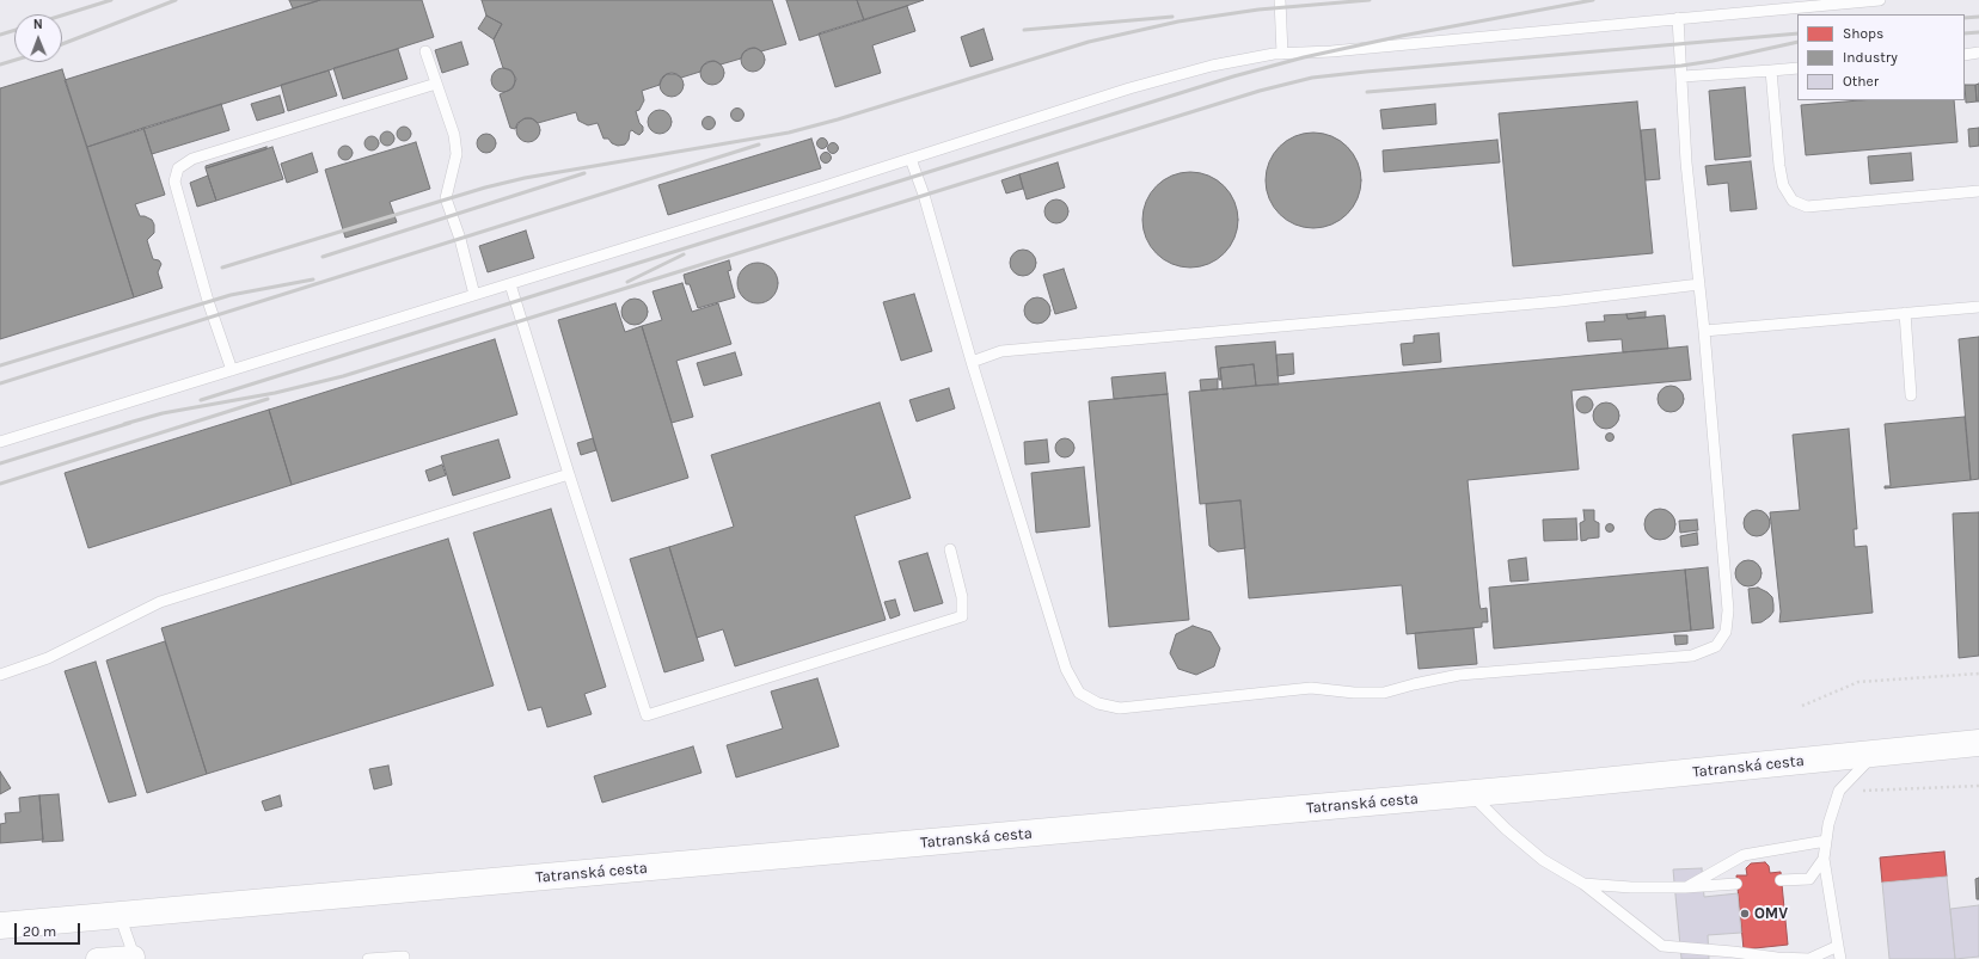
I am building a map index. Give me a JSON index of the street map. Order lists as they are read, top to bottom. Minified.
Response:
{"streets":{"main road":["Tatranská cesta"]},"places":["OMV"],"legend":["Shops","Industry","Other"],"scale_bar":"20 m","north":"top"}
